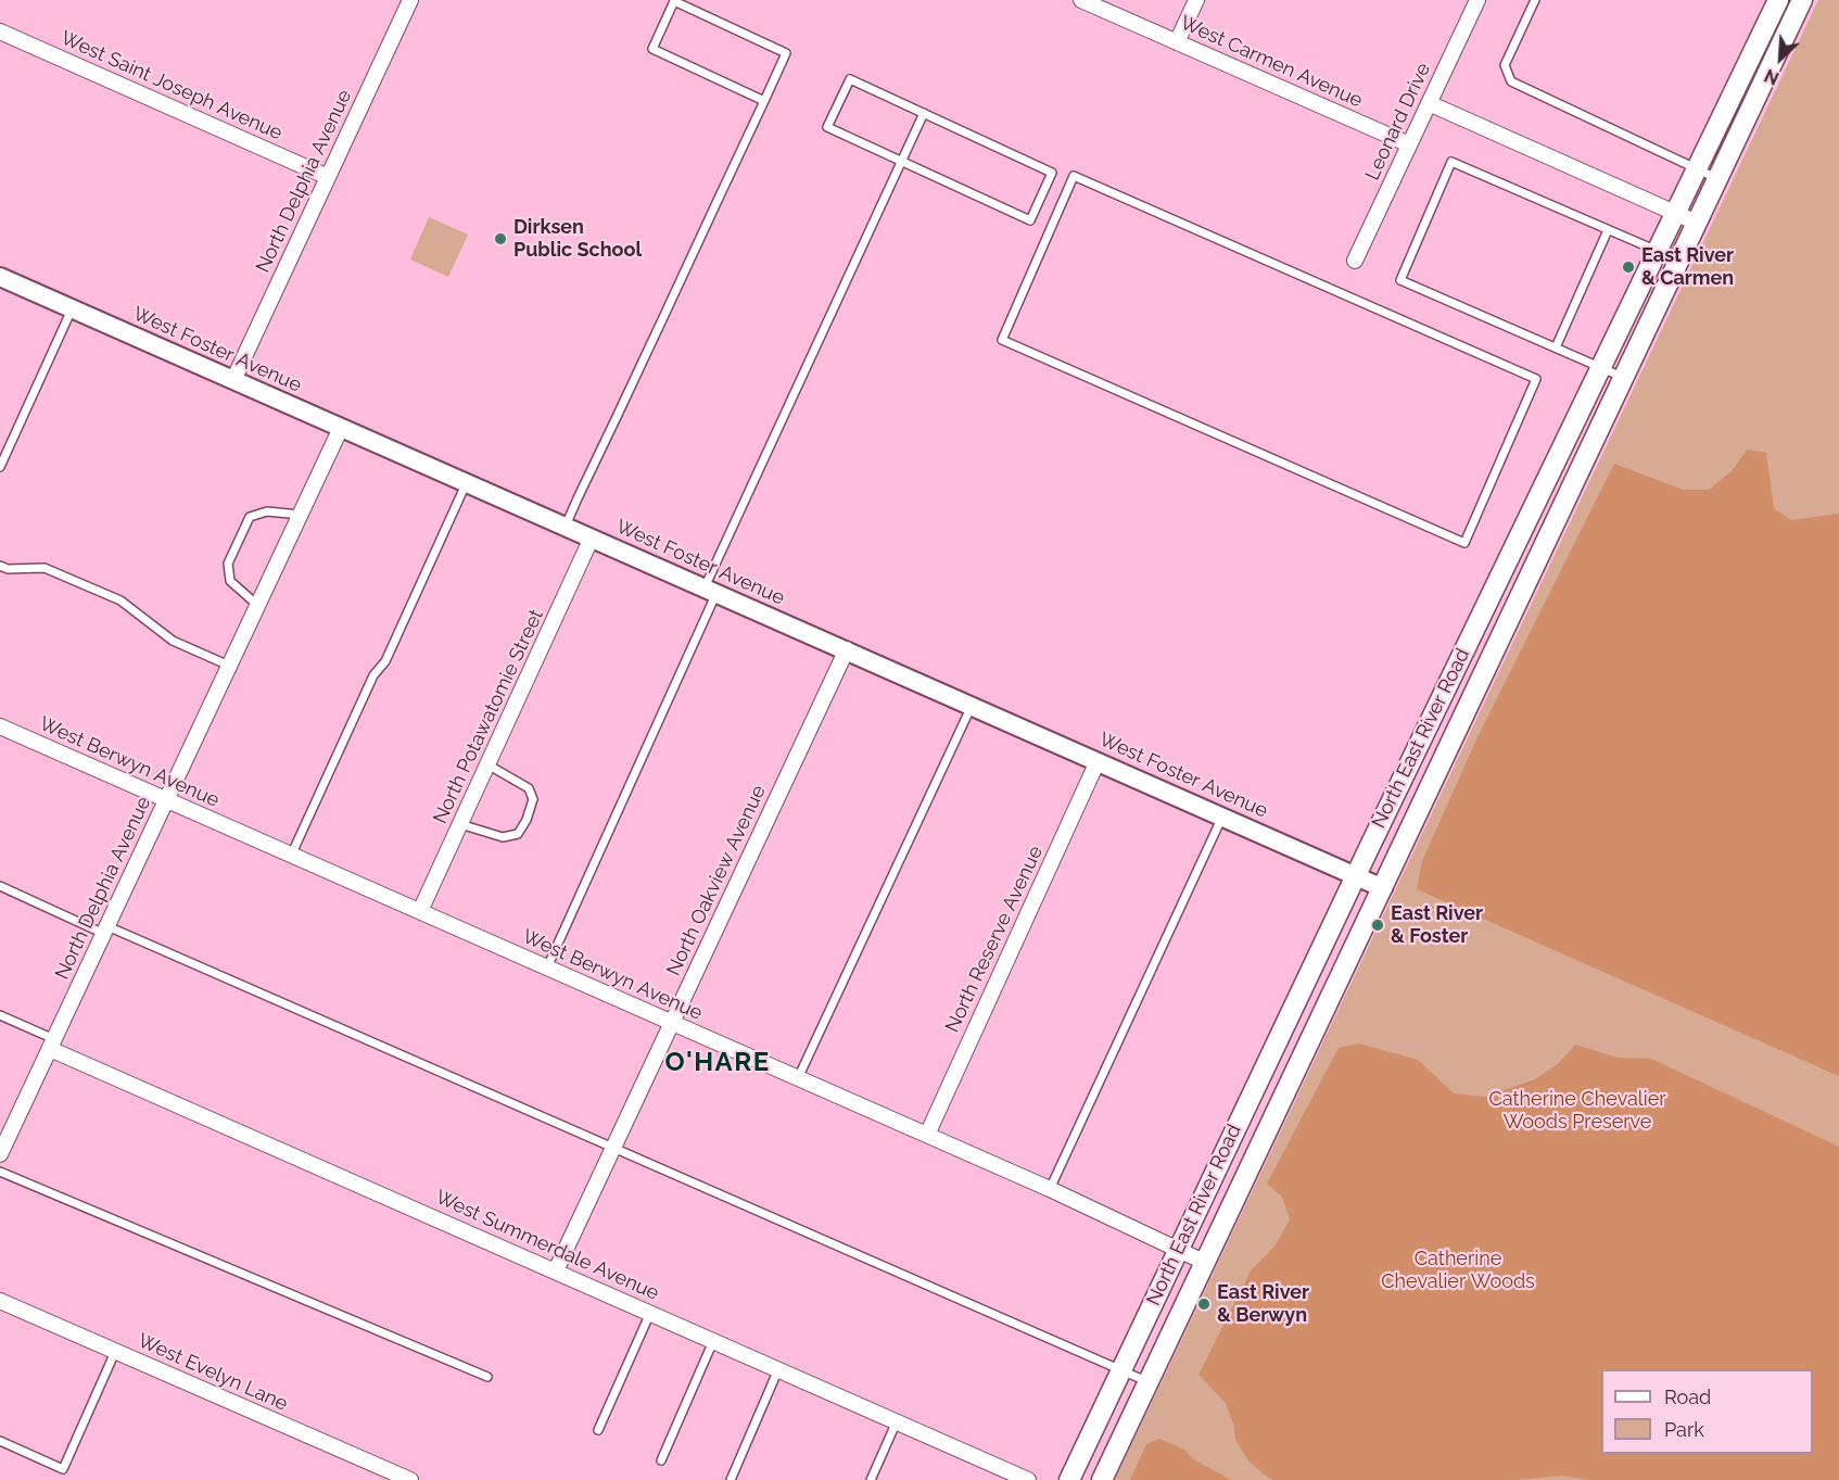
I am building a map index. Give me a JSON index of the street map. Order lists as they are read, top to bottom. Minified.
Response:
{"streets":{"main road":["North East River Road"],"street":["West Carmen Avenue","West Saint Joseph Avenue","Leonard Drive","North Delphia Avenue","West Foster Avenue","North Potawatomie Street","West Berwyn Avenue","North Oakview Avenue","North Reserve Avenue","West Summerdale Avenue","West Evelyn Lane"]},"crossings":[["West Carmen Avenue","Leonard Drive"],["West Saint Joseph Avenue","North Delphia Avenue"],["North Delphia Avenue","West Foster Avenue"],["North Delphia Avenue","West Berwyn Avenue"],["North Delphia Avenue","West Summerdale Avenue"],["West Foster Avenue","North Potawatomie Street"],["West Foster Avenue","North East River Road"],["West Foster Avenue","North Oakview Avenue"],["West Foster Avenue","North Reserve Avenue"],["North Potawatomie Street","West Berwyn Avenue"],["North East River Road","West Berwyn Avenue"],["West Berwyn Avenue","North Oakview Avenue"],["West Berwyn Avenue","North Reserve Avenue"],["North Oakview Avenue","West Summerdale Avenue"]],"districts":["O'HARE"],"parks":["Catherine Chevalier Woods Preserve","Catherine Chevalier Woods"],"places":["Dirksen Public School","East River & Carmen","East River & Foster","East River & Berwyn"],"legend":["Road","Park"],"north":"bottom left"}
